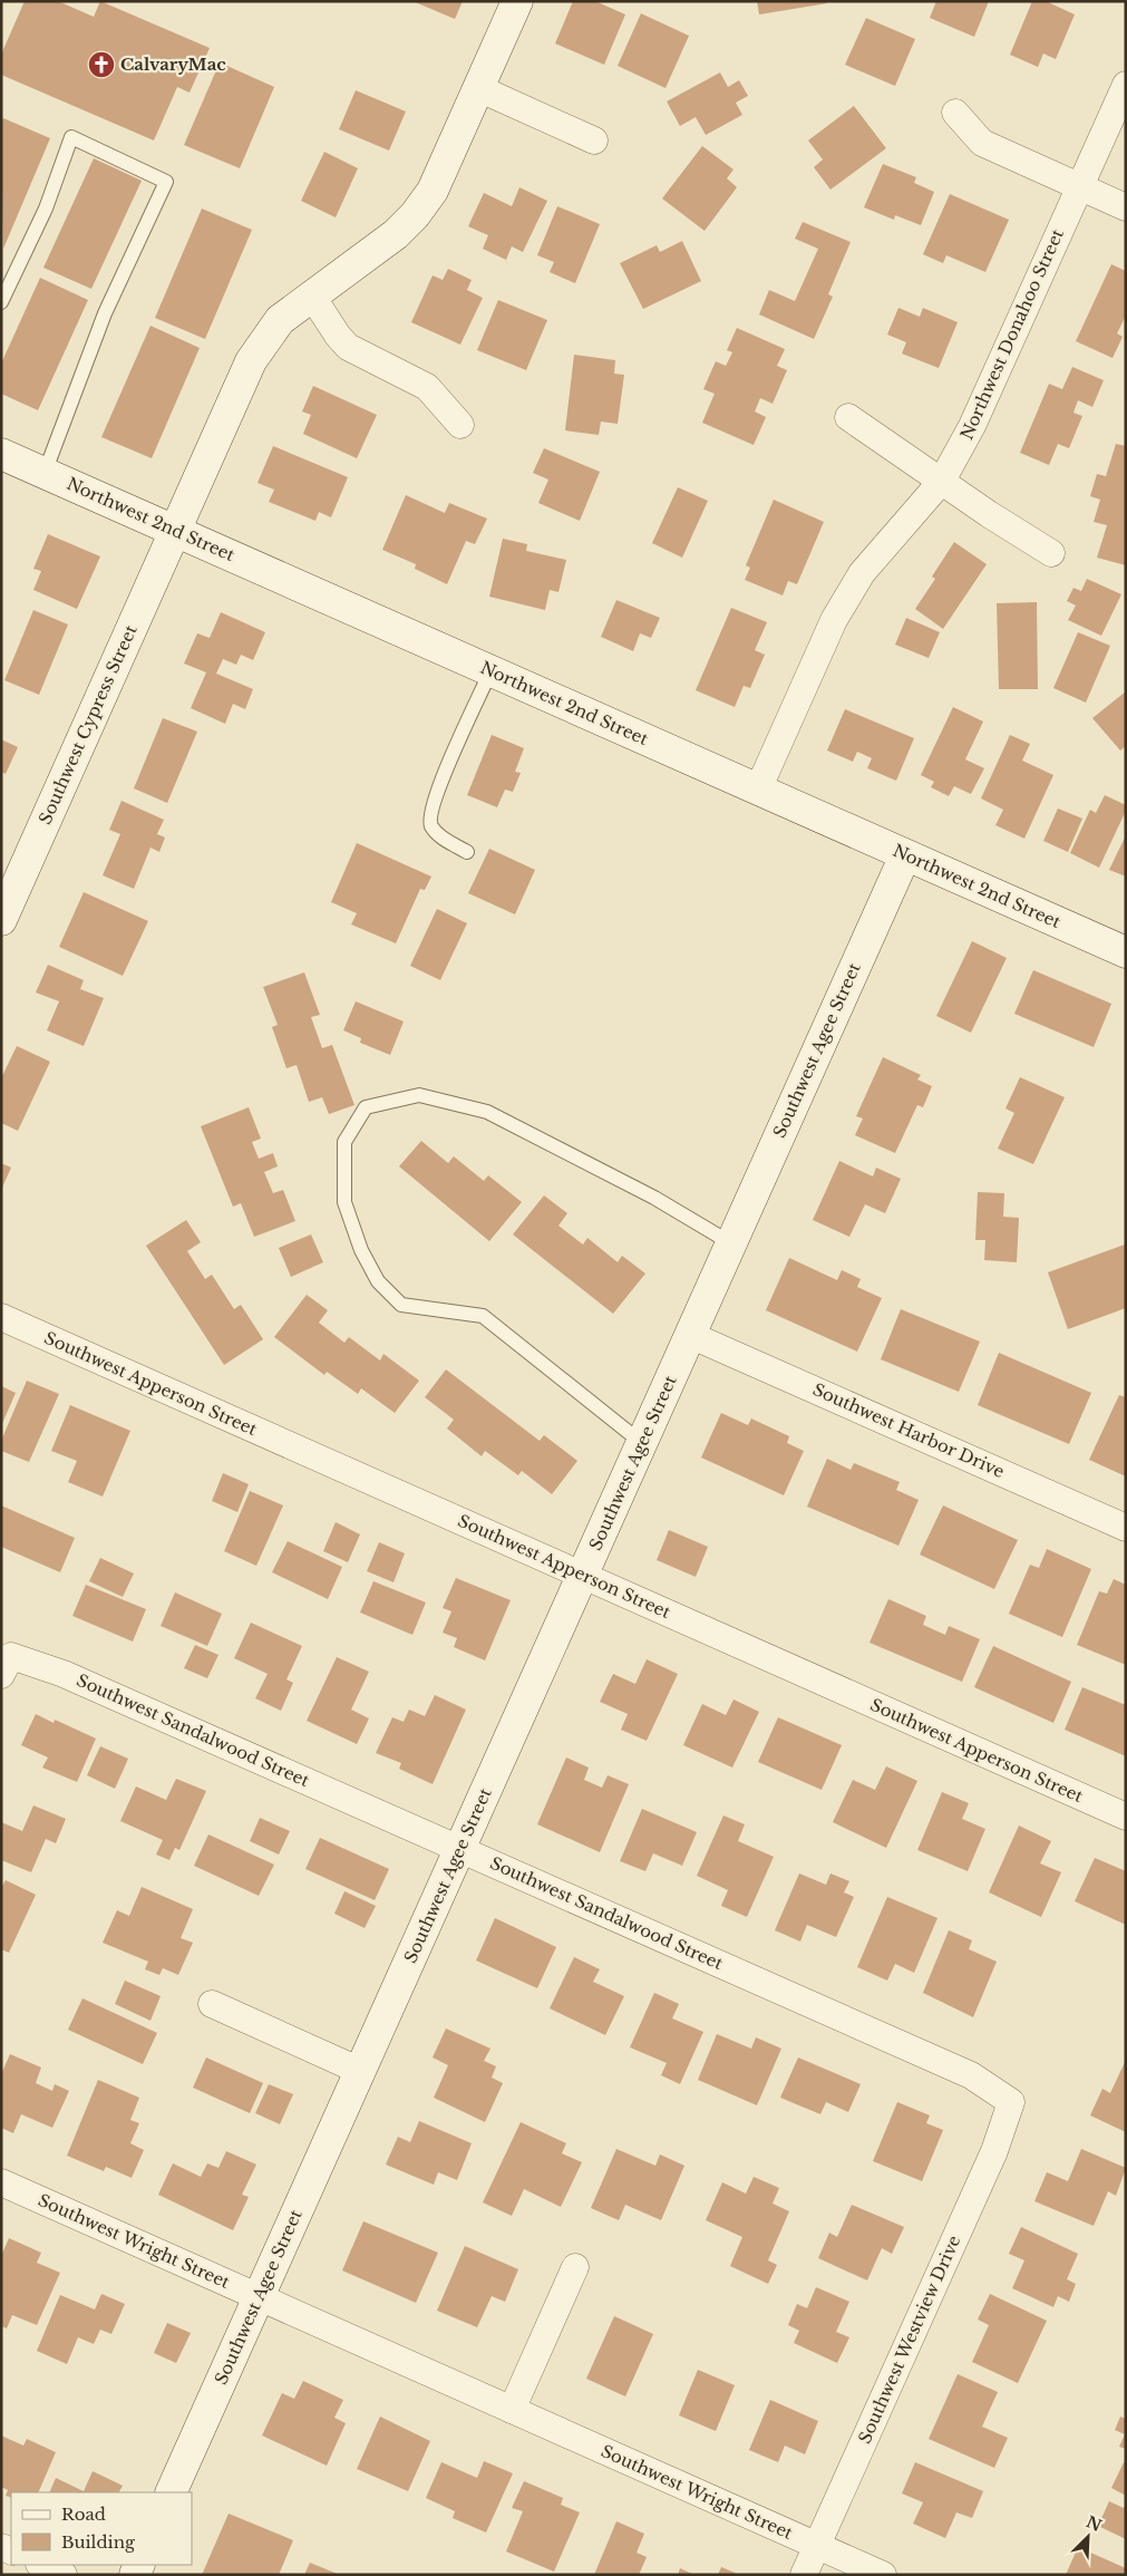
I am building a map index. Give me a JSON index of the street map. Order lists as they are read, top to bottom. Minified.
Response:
{"streets":{"street":["Northwest Donahoo Street","Northwest 2nd Street","Southwest Cypress Street","Southwest Agee Street","Southwest Apperson Street","Southwest Harbor Drive","Southwest Sandalwood Street","Southwest Wright Street","Southwest Westview Drive"]},"crossings":[["Northwest Donahoo Street","Northwest 2nd Street"],["Northwest 2nd Street","Southwest Cypress Street"],["Northwest 2nd Street","Southwest Agee Street"],["Southwest Agee Street","Southwest Apperson Street"],["Southwest Agee Street","Southwest Harbor Drive"],["Southwest Agee Street","Southwest Sandalwood Street"],["Southwest Agee Street","Southwest Wright Street"],["Southwest Sandalwood Street","Southwest Westview Drive"],["Southwest Wright Street","Southwest Westview Drive"]],"places":{"church":["CalvaryMac"]},"legend":["Road","Building"],"north":"top right"}
